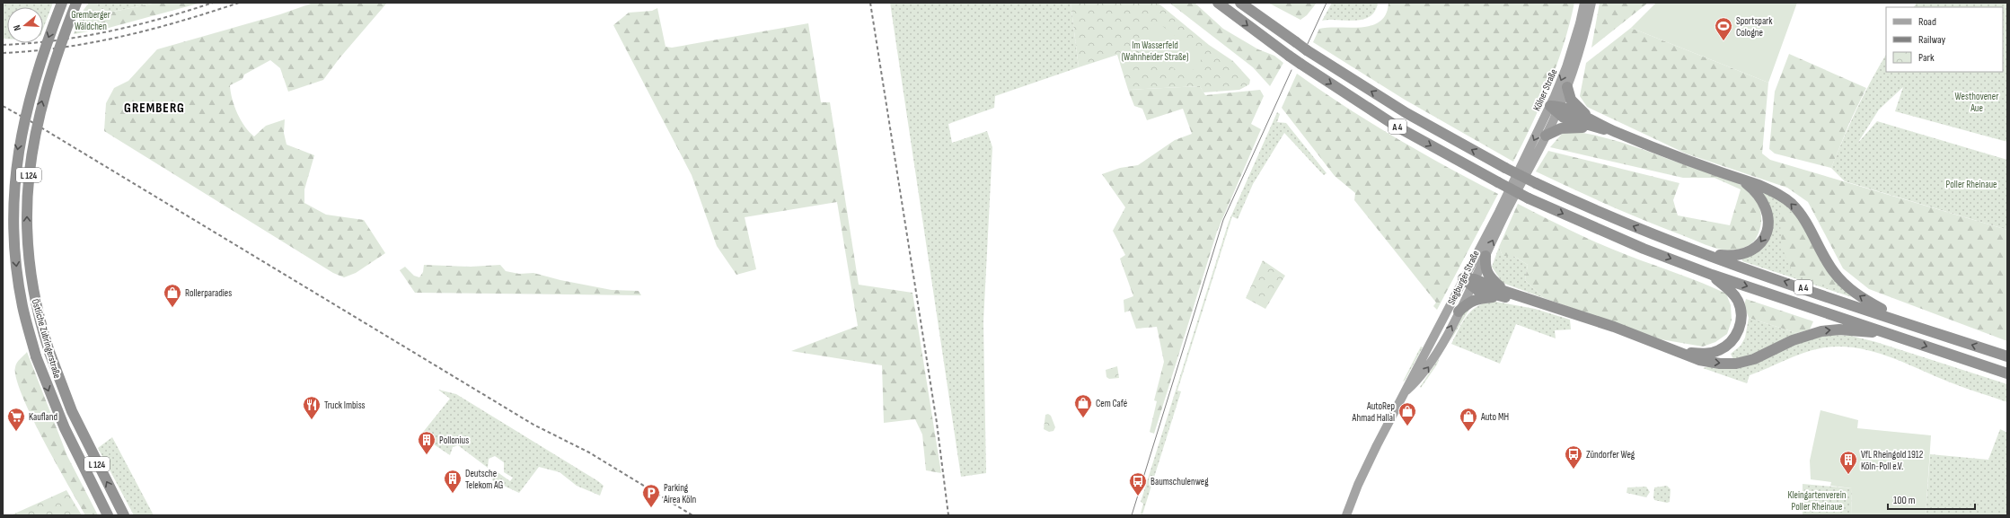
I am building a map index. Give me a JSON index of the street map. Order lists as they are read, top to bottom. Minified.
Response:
{"streets":{"highway":["A 4","L 124","Östliche Zubringerstraße"],"main road":["Kölner Straße","Siegburger Straße"]},"crossings":[["Kölner Straße","Siegburger Straße"]],"districts":["GREMBERG"],"parks":["Gremberger Wäldchen","Im Wasserfeld (Wahnheider Straße)","Westhovener Aue","Poller Rheinaue","Kleingartenverein Poller Rheinaue"],"places":{"sports":["Sportspark Cologne"],"shop":["Rollerparadies","Cem Café","AutoRep Ahmad Hallal","Auto MH"],"restaurant":["Truck Imbiss"],"supermarket":["Kaufland"],"building":["Pollonius","VfL Rheingold 1912 Köln-Poll e.V.","Deutsche Telekom AG"],"bus stop":["Zündorfer Weg","Baumschulenweg"],"parking":["Parking Airea Köln"]},"legend":["Road","Railway","Park"],"scale_bar":"100 m","north":"left"}
